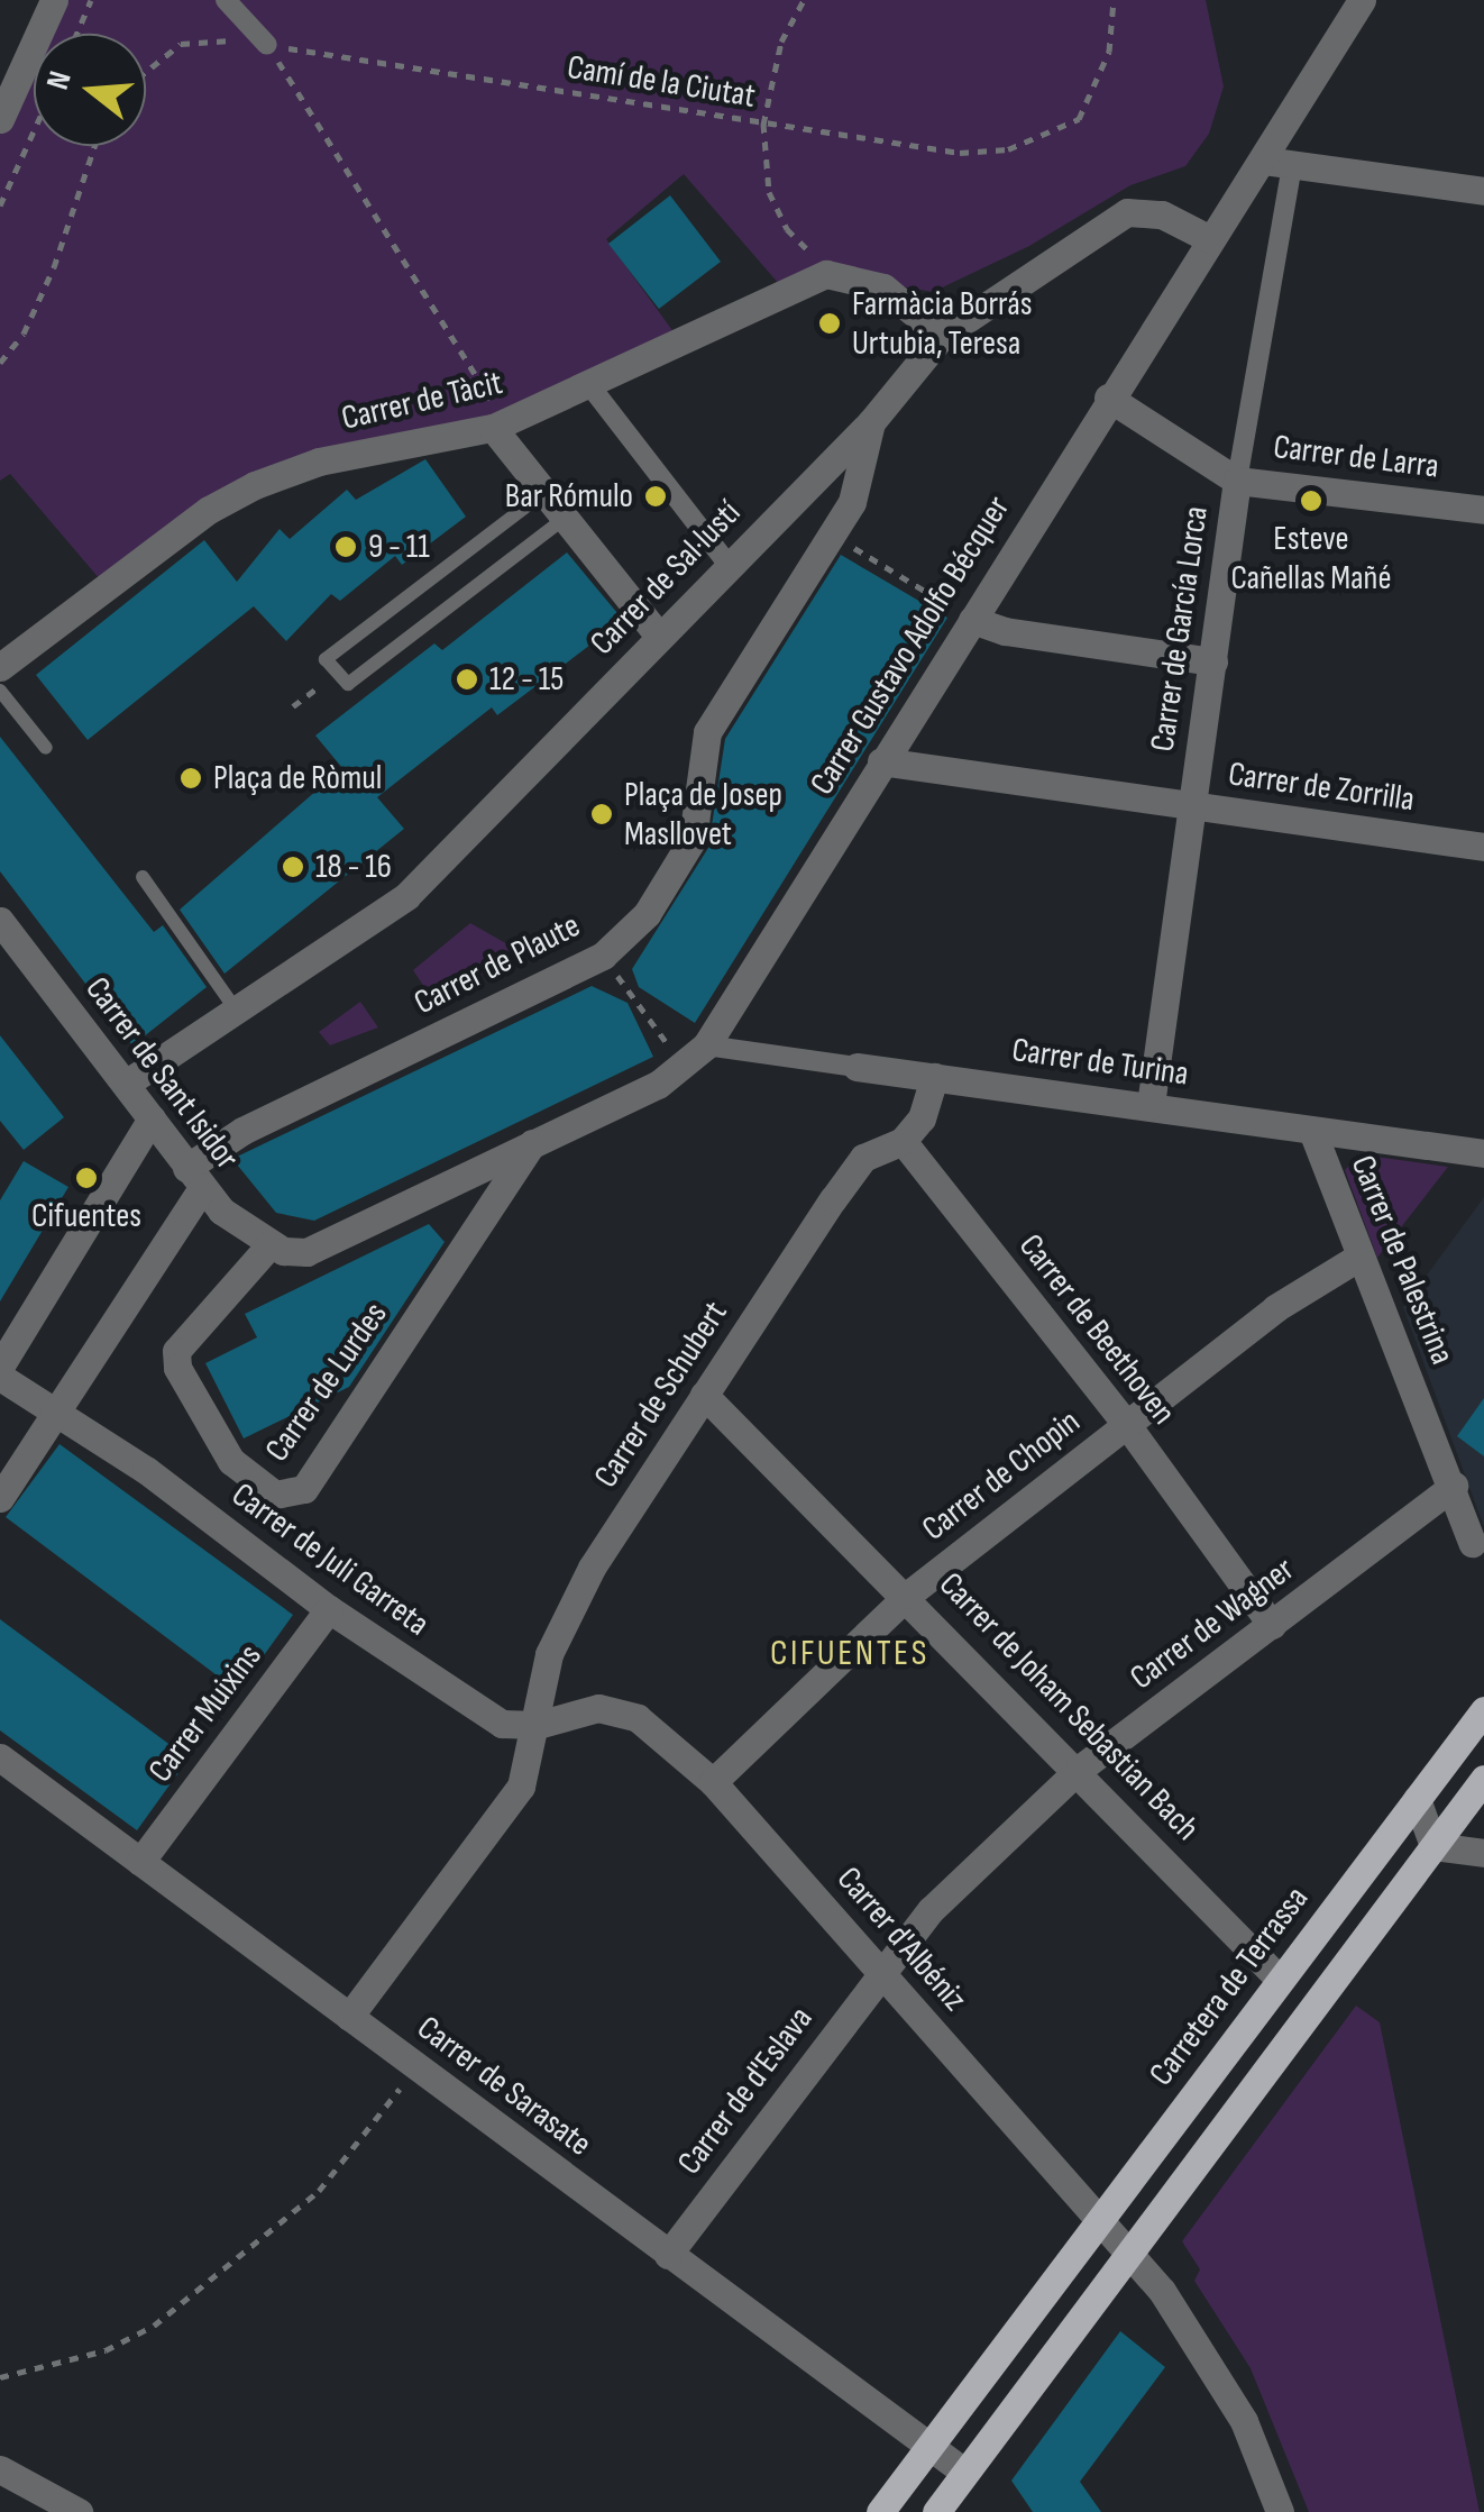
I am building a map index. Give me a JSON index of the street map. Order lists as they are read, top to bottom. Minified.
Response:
{"streets":{"main road":["Carretera de Terrassa"],"street":["Carrer de Tàcit","Carrer de Larra","Carrer de Sal·lustí","Carrer de García Lorca","Carrer Gustavo Adolfo Bécquer","Carrer de Zorrilla","Carrer de Plaute","Carrer de Turina","Carrer de Sant Isidor","Carrer de Palestrina","Carrer de Beethoven","Carrer de Lurdes","Carrer de Schubert","Carrer de Chopin","Carrer de Juli Garreta","Carrer de Wagner","Carrer de Joham Sebastian Bach","Carrer Muixins","Carrer d'Albéniz","Carrer de Sarasate","Carrer de d'Eslava"],"path":["Camí de la Ciutat"]},"crossings":[["Carrer de Larra","Carrer de García Lorca"],["Carrer de Larra","Carrer Gustavo Adolfo Bécquer"],["Carrer de Sal·lustí","Carrer Gustavo Adolfo Bécquer"],["Carrer de Sal·lustí","Carrer de Plaute"],["Carrer de Sal·lustí","Carrer de Sant Isidor"],["Carrer de García Lorca","Carrer Gustavo Adolfo Bécquer"],["Carrer de García Lorca","Carrer de Zorrilla"],["Carrer de García Lorca","Carrer de Turina"],["Carrer Gustavo Adolfo Bécquer","Carrer de Zorrilla"],["Carrer Gustavo Adolfo Bécquer","Carrer de Turina"],["Carrer Gustavo Adolfo Bécquer","Carrer de Sant Isidor"],["Carrer Gustavo Adolfo Bécquer","Carrer de Lurdes"],["Carrer de Plaute","Carrer de Sant Isidor"],["Carrer de Turina","Carrer de Palestrina"],["Carrer de Sant Isidor","Carrer de Lurdes"],["Carrer de Palestrina","Carrer de Chopin"],["Carrer de Palestrina","Carrer de Wagner"],["Carrer de Beethoven","Carrer de Schubert"],["Carrer de Beethoven","Carrer de Chopin"],["Carrer de Beethoven","Carrer de Wagner"],["Carrer de Schubert","Carrer de Juli Garreta"],["Carrer de Schubert","Carrer de Joham Sebastian Bach"],["Carrer de Schubert","Carrer de Sarasate"],["Carrer de Chopin","Carrer de Joham Sebastian Bach"],["Carrer de Chopin","Carrer d'Albéniz"],["Carrer de Juli Garreta","Carrer Muixins"],["Carrer de Juli Garreta","Carrer d'Albéniz"],["Carrer de Wagner","Carrer de Joham Sebastian Bach"],["Carrer de Wagner","Carrer d'Albéniz"],["Carrer de Wagner","Carrer de d'Eslava"],["Carrer de Joham Sebastian Bach","Carretera de Terrassa"],["Carrer Muixins","Carrer de Sarasate"],["Carrer d'Albéniz","Carretera de Terrassa"],["Carrer d'Albéniz","Carrer de d'Eslava"],["Carretera de Terrassa","Carrer de Sarasate"],["Carrer de Sarasate","Carrer de d'Eslava"]],"districts":["CIFUENTES"],"places":["Farmàcia Borrás Urtubia, Teresa","Bar Rómulo","Esteve Cañellas Mañé","9 - 11","12 - 15","Plaça de Ròmul","Plaça de Josep Masllovet","18 - 16","Cifuentes"],"north":"left"}
